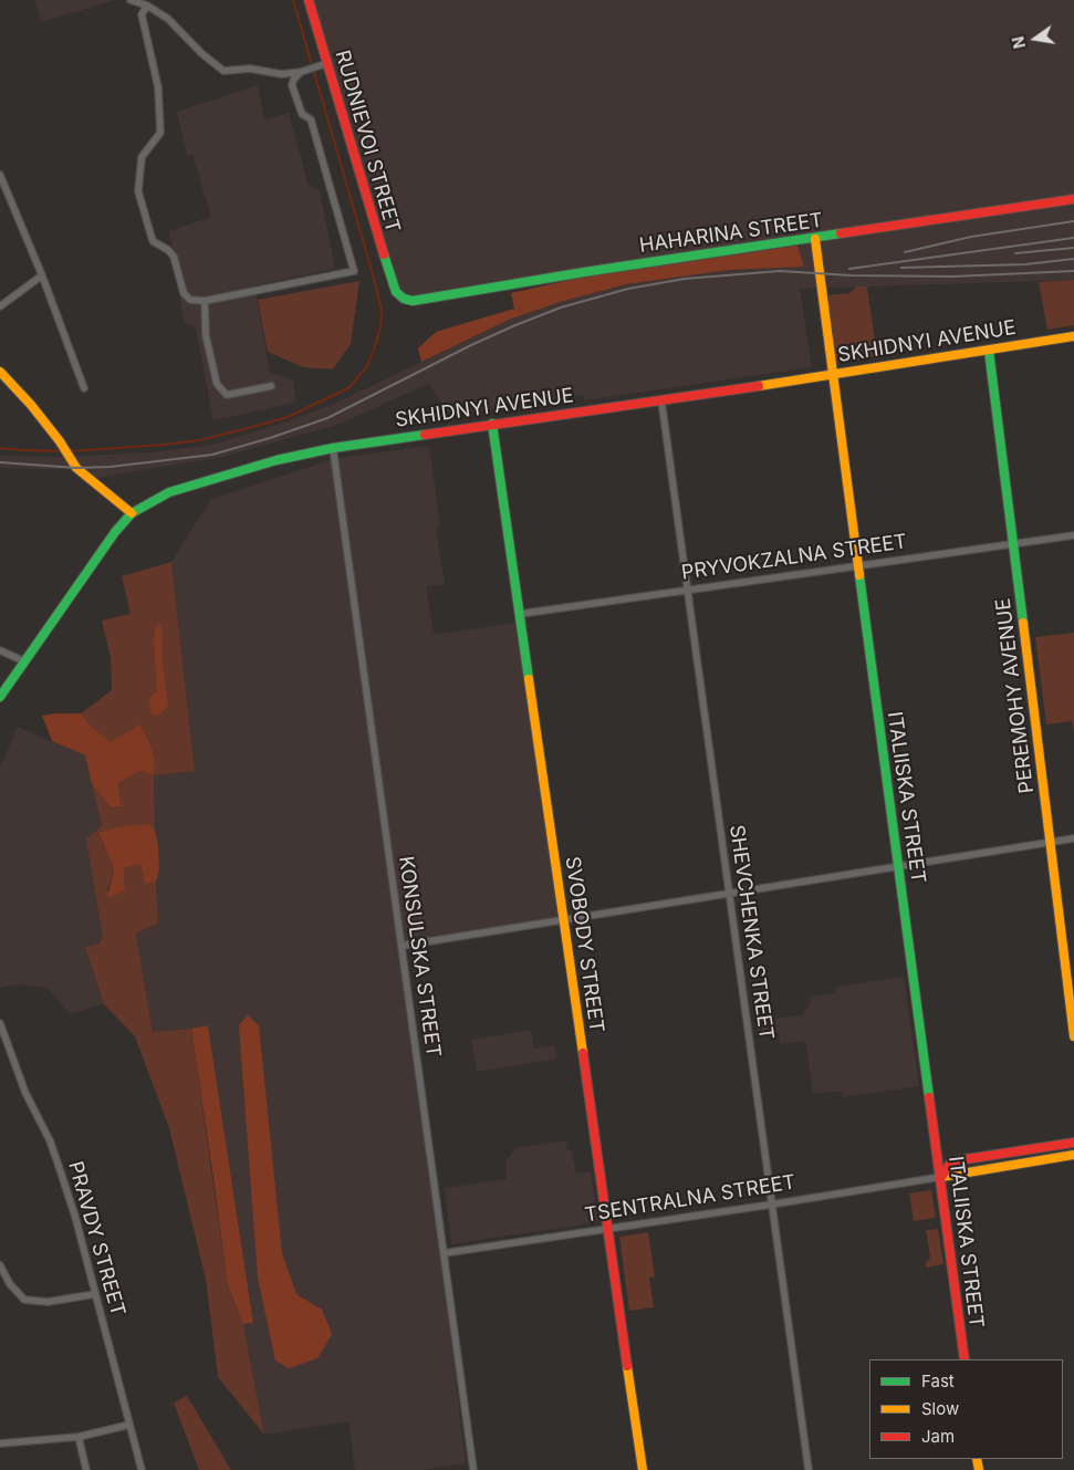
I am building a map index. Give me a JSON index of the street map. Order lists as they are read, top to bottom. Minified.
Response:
{"streets":{"main road":["RUDNIEVOI STREET","HAHARINA STREET","SKHIDNYI AVENUE","PEREMOHY AVENUE","ITALIISKA STREET","SVOBODY STREET","TSENTRALNA STREET"],"street":["PRYVOKZALNA STREET","SHEVCHENKA STREET","KONSULSKA STREET","PRAVDY STREET"]},"crossings":[["RUDNIEVOI STREET","HAHARINA STREET"],["HAHARINA STREET","ITALIISKA STREET"],["SKHIDNYI AVENUE","PEREMOHY AVENUE"],["SKHIDNYI AVENUE","ITALIISKA STREET"],["SKHIDNYI AVENUE","SHEVCHENKA STREET"],["SKHIDNYI AVENUE","SVOBODY STREET"],["SKHIDNYI AVENUE","KONSULSKA STREET"],["PRYVOKZALNA STREET","PEREMOHY AVENUE"],["PRYVOKZALNA STREET","ITALIISKA STREET"],["PRYVOKZALNA STREET","SHEVCHENKA STREET"],["PRYVOKZALNA STREET","SVOBODY STREET"],["ITALIISKA STREET","TSENTRALNA STREET"],["SHEVCHENKA STREET","TSENTRALNA STREET"],["SVOBODY STREET","TSENTRALNA STREET"],["KONSULSKA STREET","TSENTRALNA STREET"]],"legend":["Fast","Slow","Jam"],"north":"left"}
